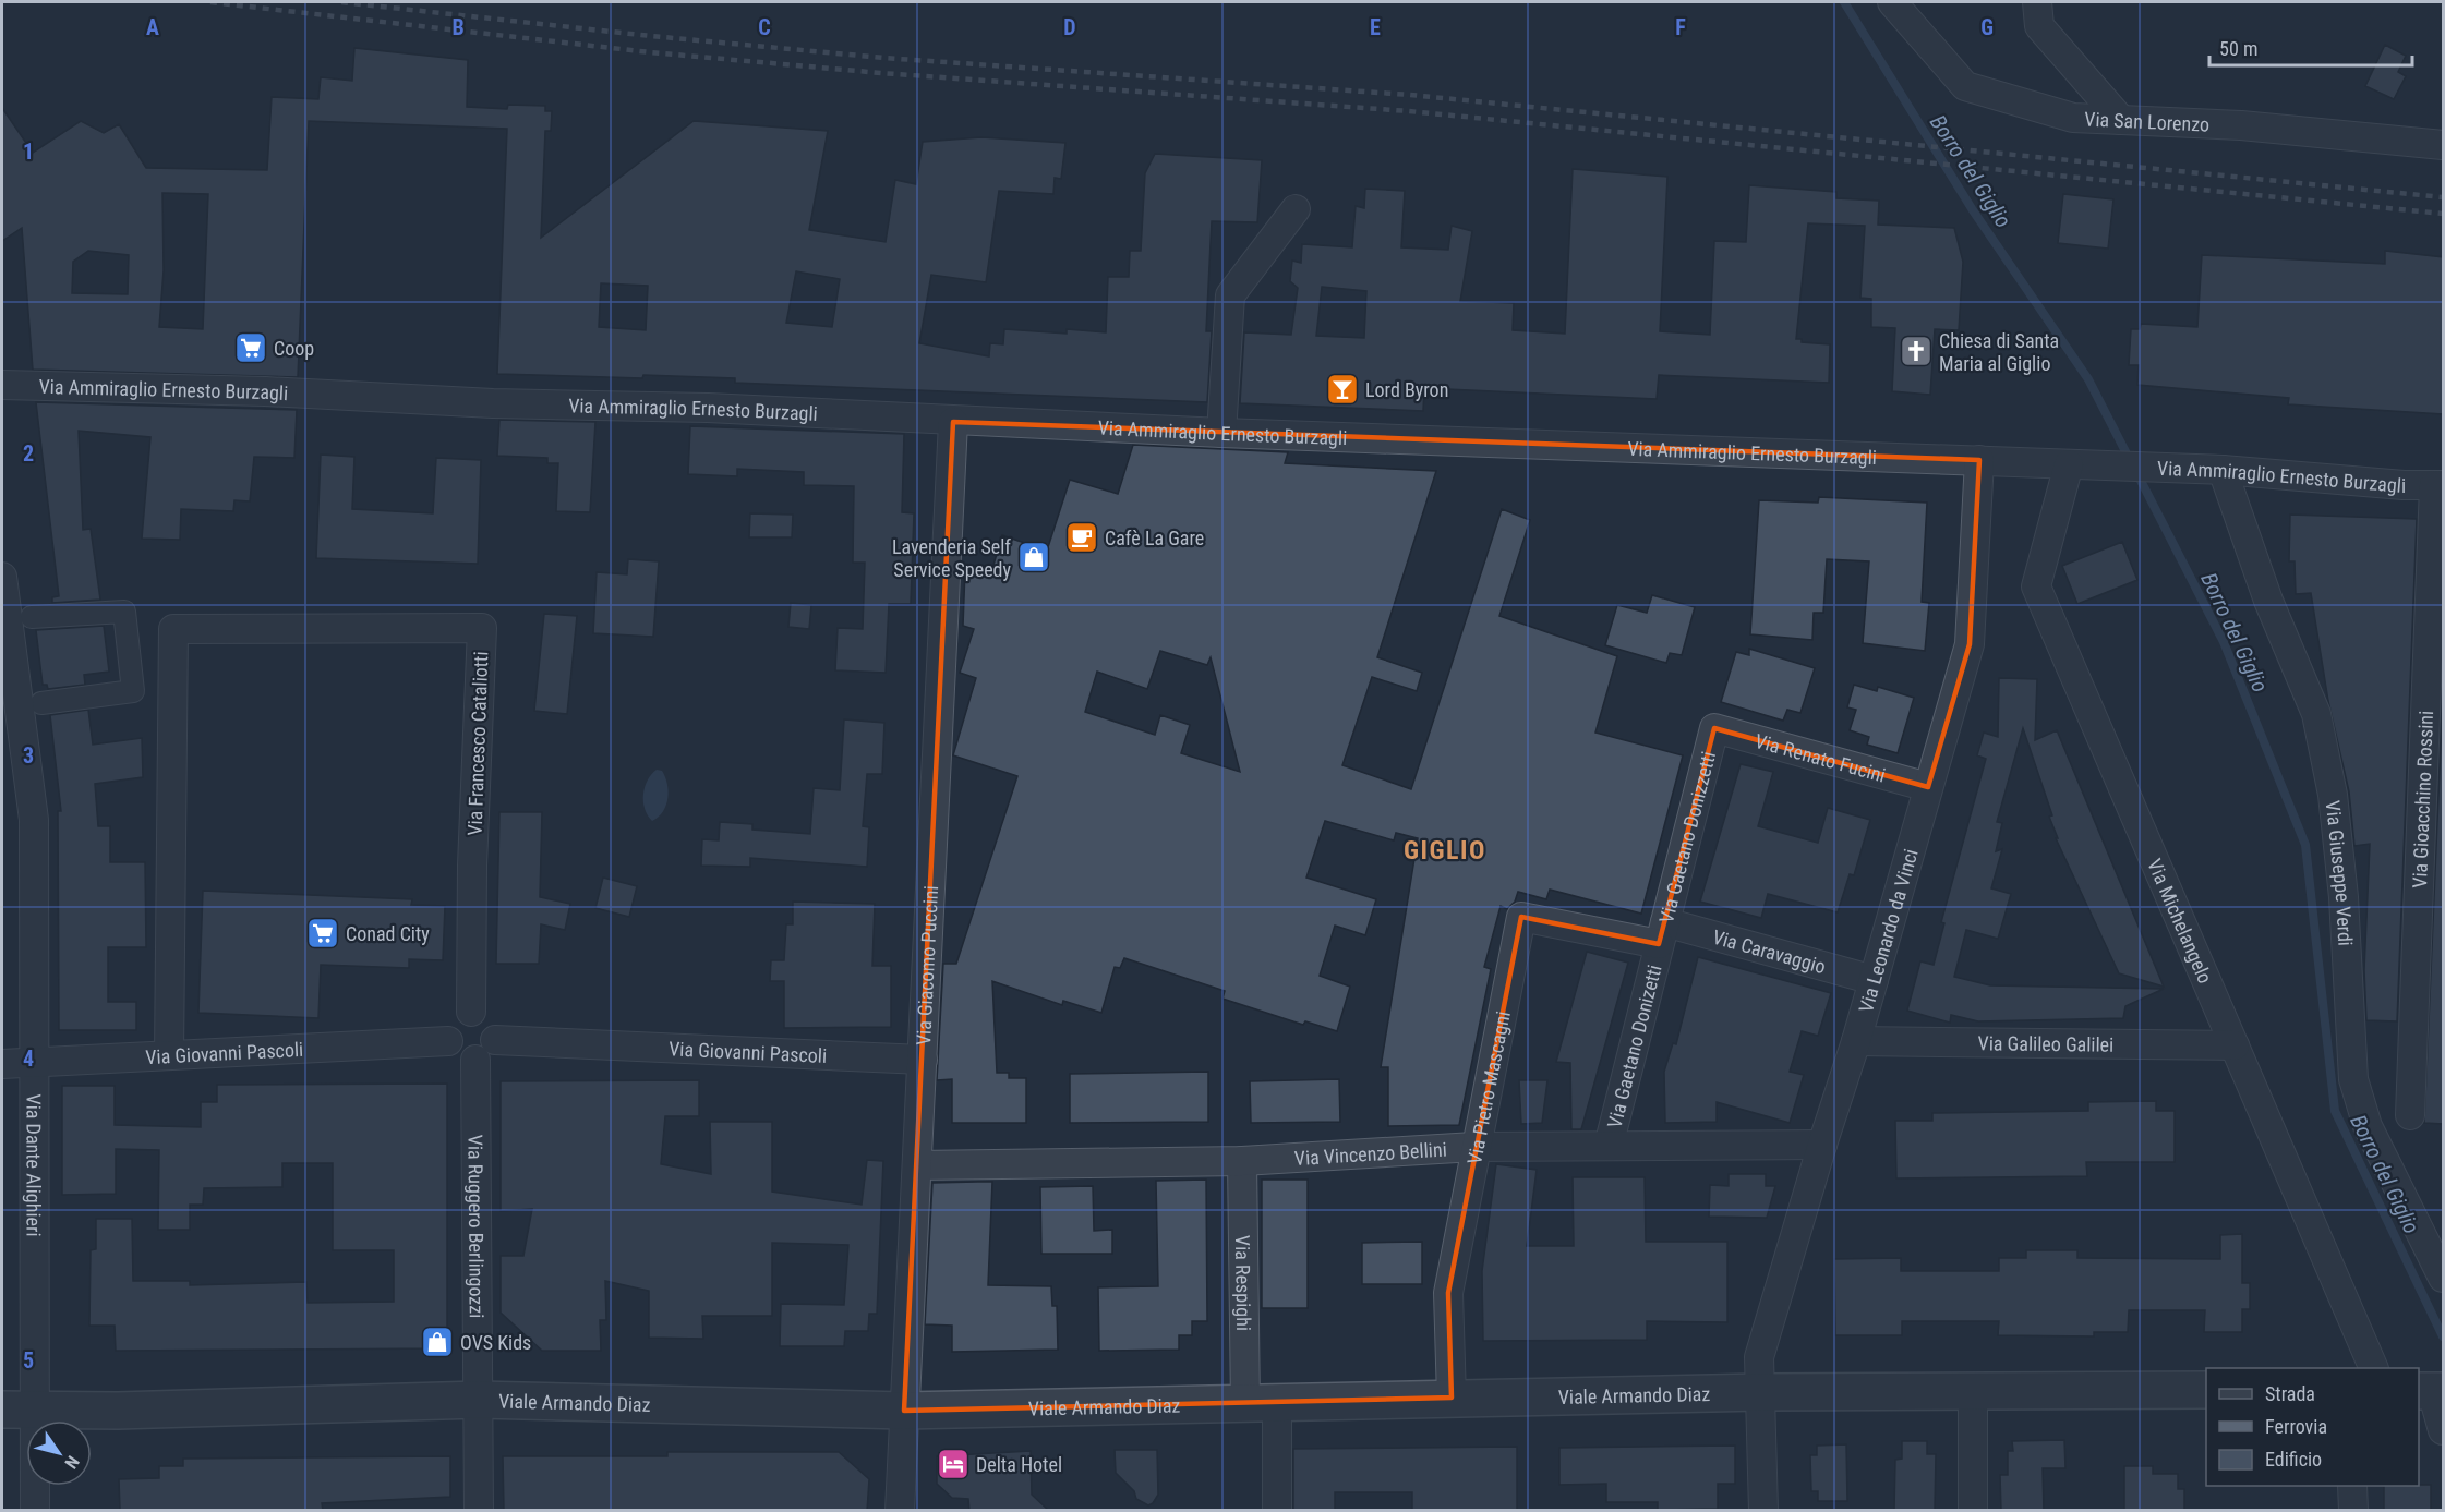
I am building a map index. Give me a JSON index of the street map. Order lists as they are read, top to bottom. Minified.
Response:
{"streets":{"street":["Via San Lorenzo","Via Ammiraglio Ernesto Burzagli","Via Francesco Cataliotti","Via Renato Fucini","Via Gioacchino Rossini","Via Gaetano Donizzetti","Via Giuseppe Verdi","Via Michelangelo","Via Leonardo da Vinci","Via Caravaggio","Via Giacomo Puccini","Via Galileo Galilei","Via Gaetano Donizetti","Via Giovanni Pascoli","Via Pietro Mascagni","Via Vincenzo Bellini","Via Dante Alighieri","Via Ruggero Berlingozzi","Via Respighi","Viale Armando Diaz"]},"crossings":[["Via Ammiraglio Ernesto Burzagli","Via Gioacchino Rossini"],["Via Ammiraglio Ernesto Burzagli","Via Giuseppe Verdi"],["Via Ammiraglio Ernesto Burzagli","Via Michelangelo"],["Via Ammiraglio Ernesto Burzagli","Via Leonardo da Vinci"],["Via Ammiraglio Ernesto Burzagli","Via Giacomo Puccini"],["Via Francesco Cataliotti","Via Giovanni Pascoli"],["Via Francesco Cataliotti","Via Ruggero Berlingozzi"],["Via Renato Fucini","Via Gaetano Donizzetti"],["Via Renato Fucini","Via Leonardo da Vinci"],["Via Gaetano Donizzetti","Via Caravaggio"],["Via Gaetano Donizzetti","Via Gaetano Donizetti"],["Via Gaetano Donizzetti","Via Pietro Mascagni"],["Via Michelangelo","Via Galileo Galilei"],["Via Leonardo da Vinci","Via Caravaggio"],["Via Leonardo da Vinci","Via Galileo Galilei"],["Via Leonardo da Vinci","Via Vincenzo Bellini"],["Via Leonardo da Vinci","Viale Armando Diaz"],["Via Caravaggio","Via Gaetano Donizetti"],["Via Caravaggio","Via Pietro Mascagni"],["Via Giacomo Puccini","Via Giovanni Pascoli"],["Via Giacomo Puccini","Via Vincenzo Bellini"],["Via Giacomo Puccini","Viale Armando Diaz"],["Via Gaetano Donizetti","Via Pietro Mascagni"],["Via Gaetano Donizetti","Via Vincenzo Bellini"],["Via Giovanni Pascoli","Via Dante Alighieri"],["Via Giovanni Pascoli","Via Ruggero Berlingozzi"],["Via Pietro Mascagni","Via Vincenzo Bellini"],["Via Pietro Mascagni","Viale Armando Diaz"],["Via Vincenzo Bellini","Via Respighi"],["Via Dante Alighieri","Viale Armando Diaz"],["Via Ruggero Berlingozzi","Viale Armando Diaz"],["Via Respighi","Viale Armando Diaz"]],"districts":["GIGLIO"],"water":["Borro del Giglio"],"places":{"supermarket":["Coop","Conad City"],"church":["Chiesa di Santa Maria al Giglio"],"bar":["Lord Byron"],"cafe":["Cafè La Gare"],"shop":["Lavenderia Self Service Speedy","OVS Kids"],"hotel":["Delta Hotel"]},"legend":["Strada","Ferrovia","Edificio"],"scale_bar":"50 m","north":"bottom right","grid":{"columns":["A","B","C","D","E","F","G"],"rows":["1","2","3","4","5"]}}
